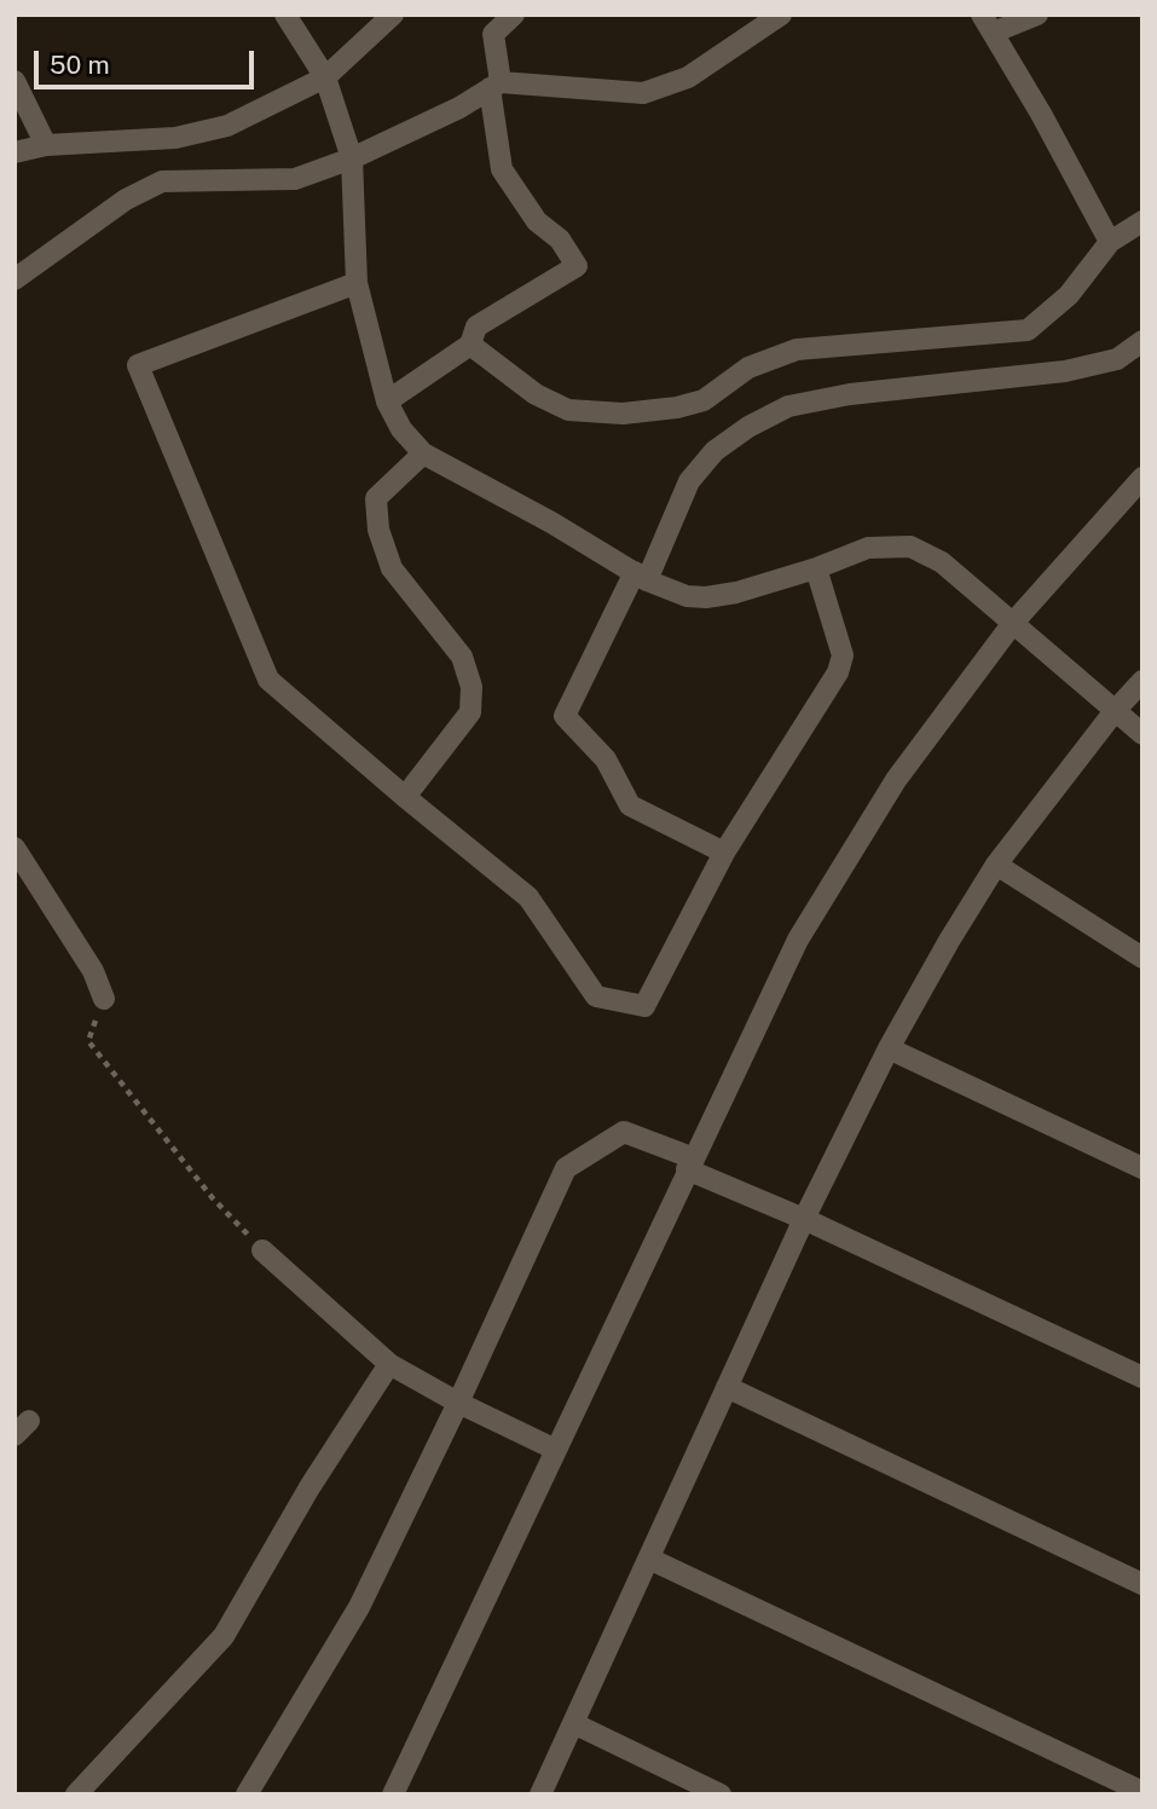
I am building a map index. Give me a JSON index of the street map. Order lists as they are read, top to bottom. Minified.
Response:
{"scale_bar":"50 m"}
